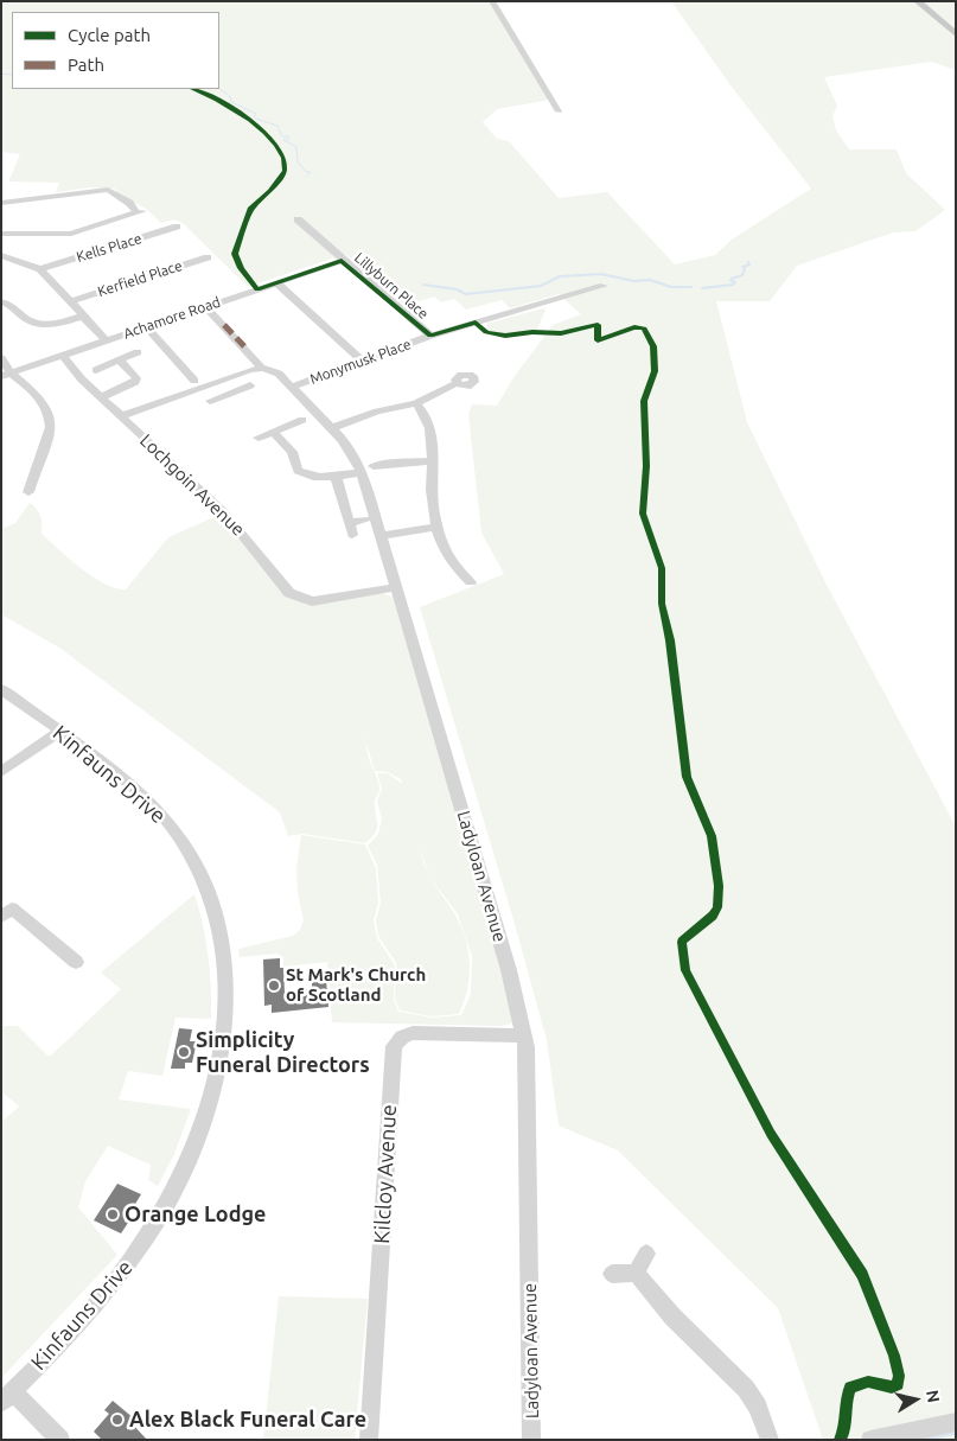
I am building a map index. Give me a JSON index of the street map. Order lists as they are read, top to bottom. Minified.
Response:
{"streets":{"street":["Kells Place","Kerfield Place","Lillyburn Place","Achamore Road","Monymusk Place","Lochgoin Avenue","Kinfauns Drive","Ladyloan Avenue","Kilcloy Avenue"]},"crossings":[["Lillyburn Place","Achamore Road"],["Lillyburn Place","Monymusk Place"],["Achamore Road","Lochgoin Avenue"],["Monymusk Place","Ladyloan Avenue"],["Lochgoin Avenue","Ladyloan Avenue"],["Ladyloan Avenue","Kilcloy Avenue"]],"places":["St Mark's Church of Scotland","Simplicity Funeral Directors","Orange Lodge","Alex Black Funeral Care"],"legend":["Cycle path","Path"],"north":"right"}
